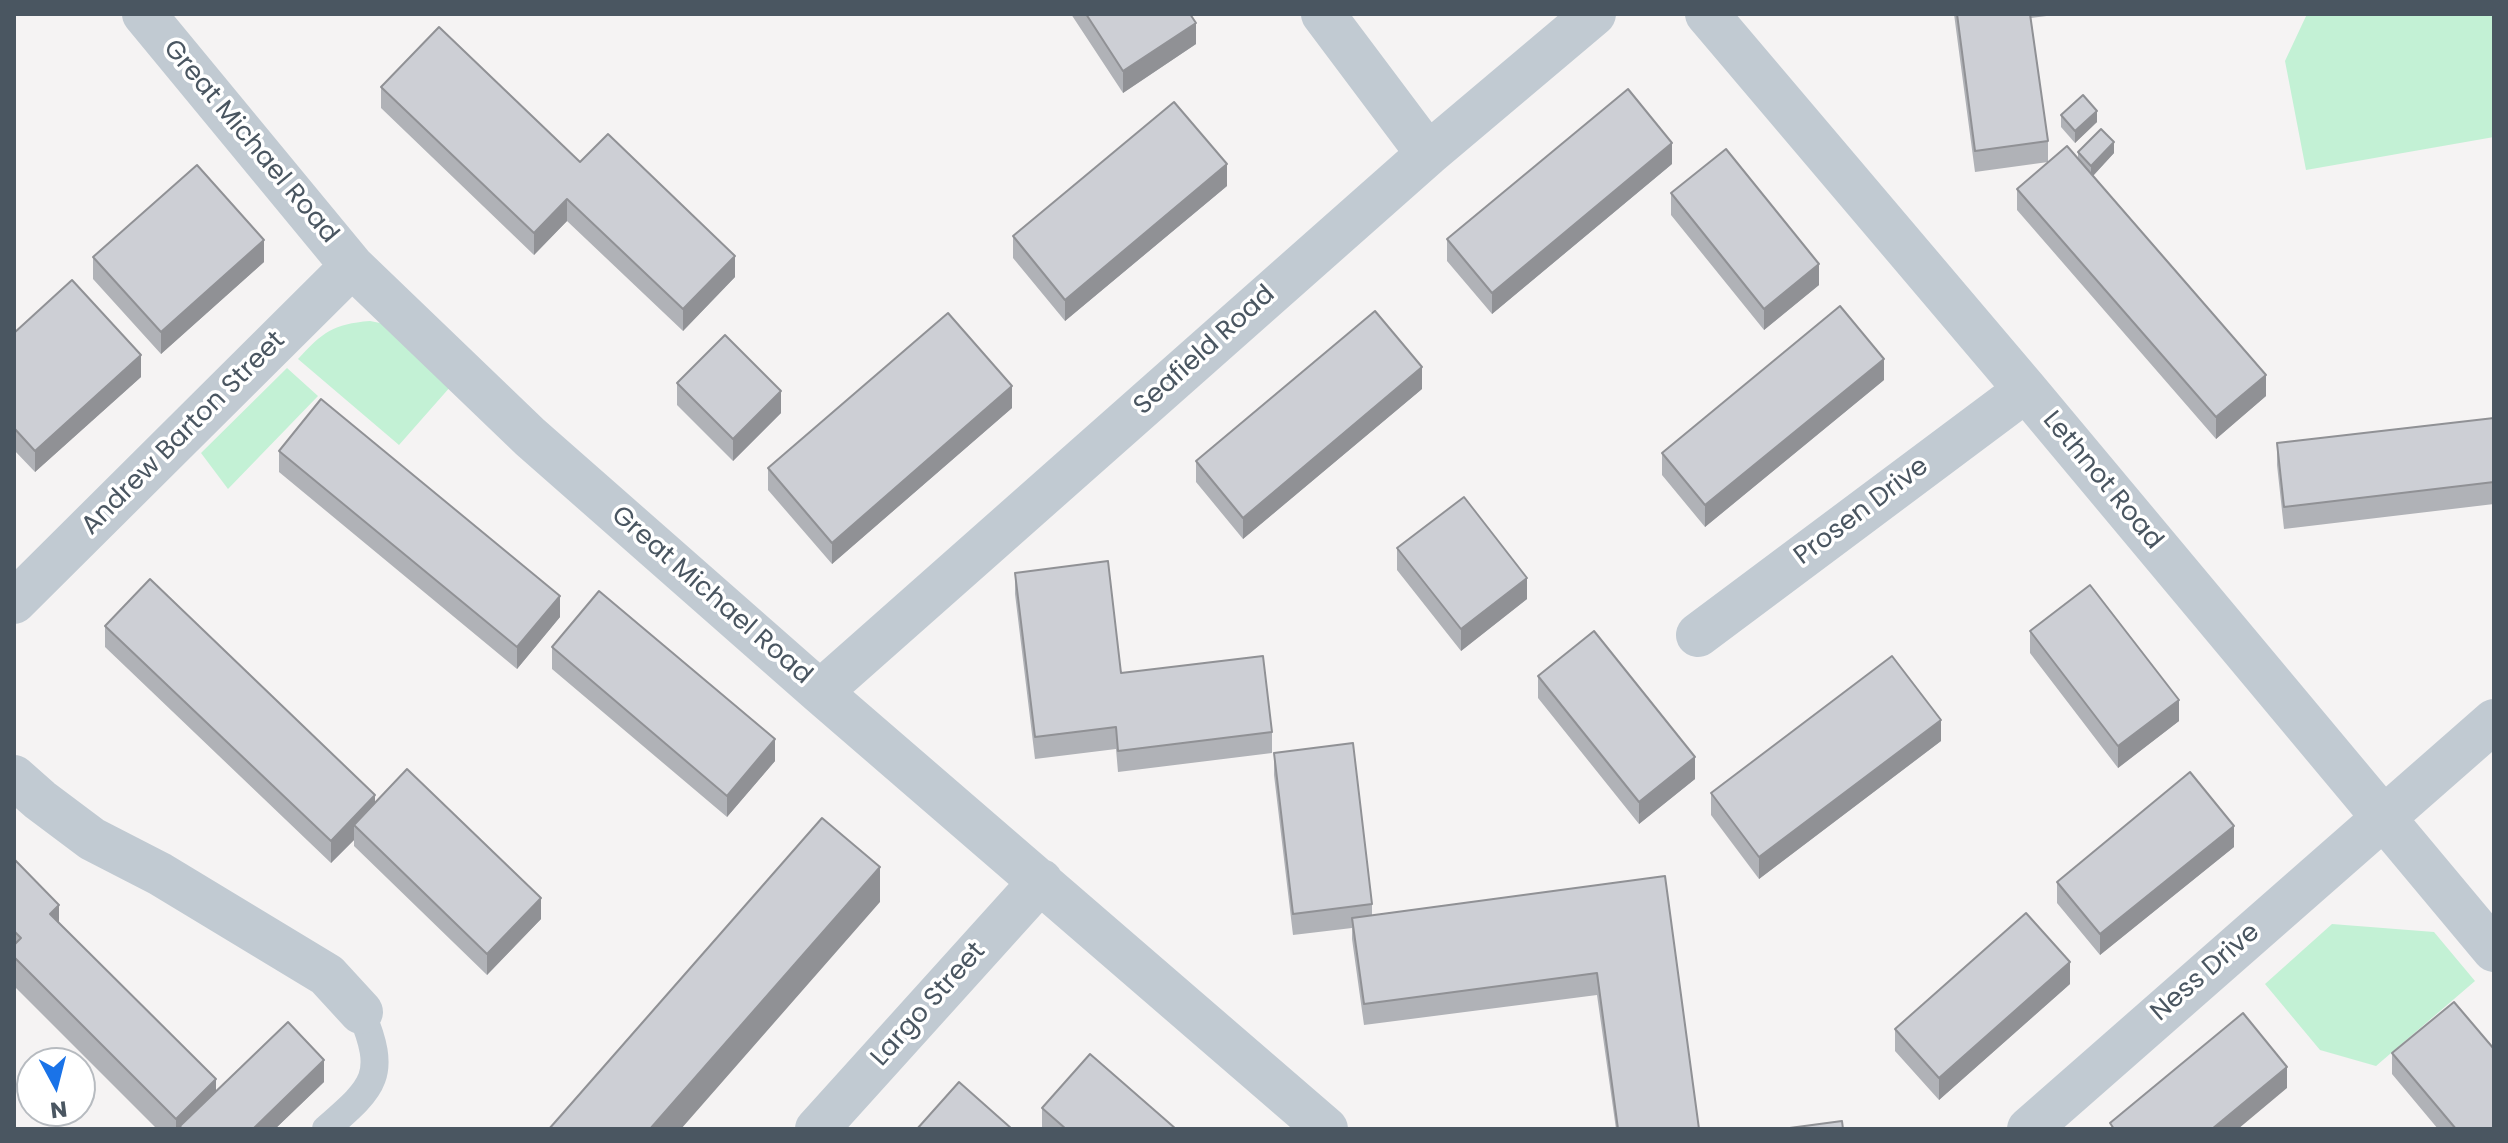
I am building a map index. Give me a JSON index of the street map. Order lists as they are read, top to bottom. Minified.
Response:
{"streets":{"street":["Great Michael Road","Seafield Road","Andrew Barton Street","Lethnot Road","Prosen Drive","Ness Drive","Largo Street"]},"crossings":[["Great Michael Road","Seafield Road"],["Great Michael Road","Andrew Barton Street"],["Great Michael Road","Largo Street"],["Lethnot Road","Prosen Drive"],["Lethnot Road","Ness Drive"]],"north":"bottom"}
